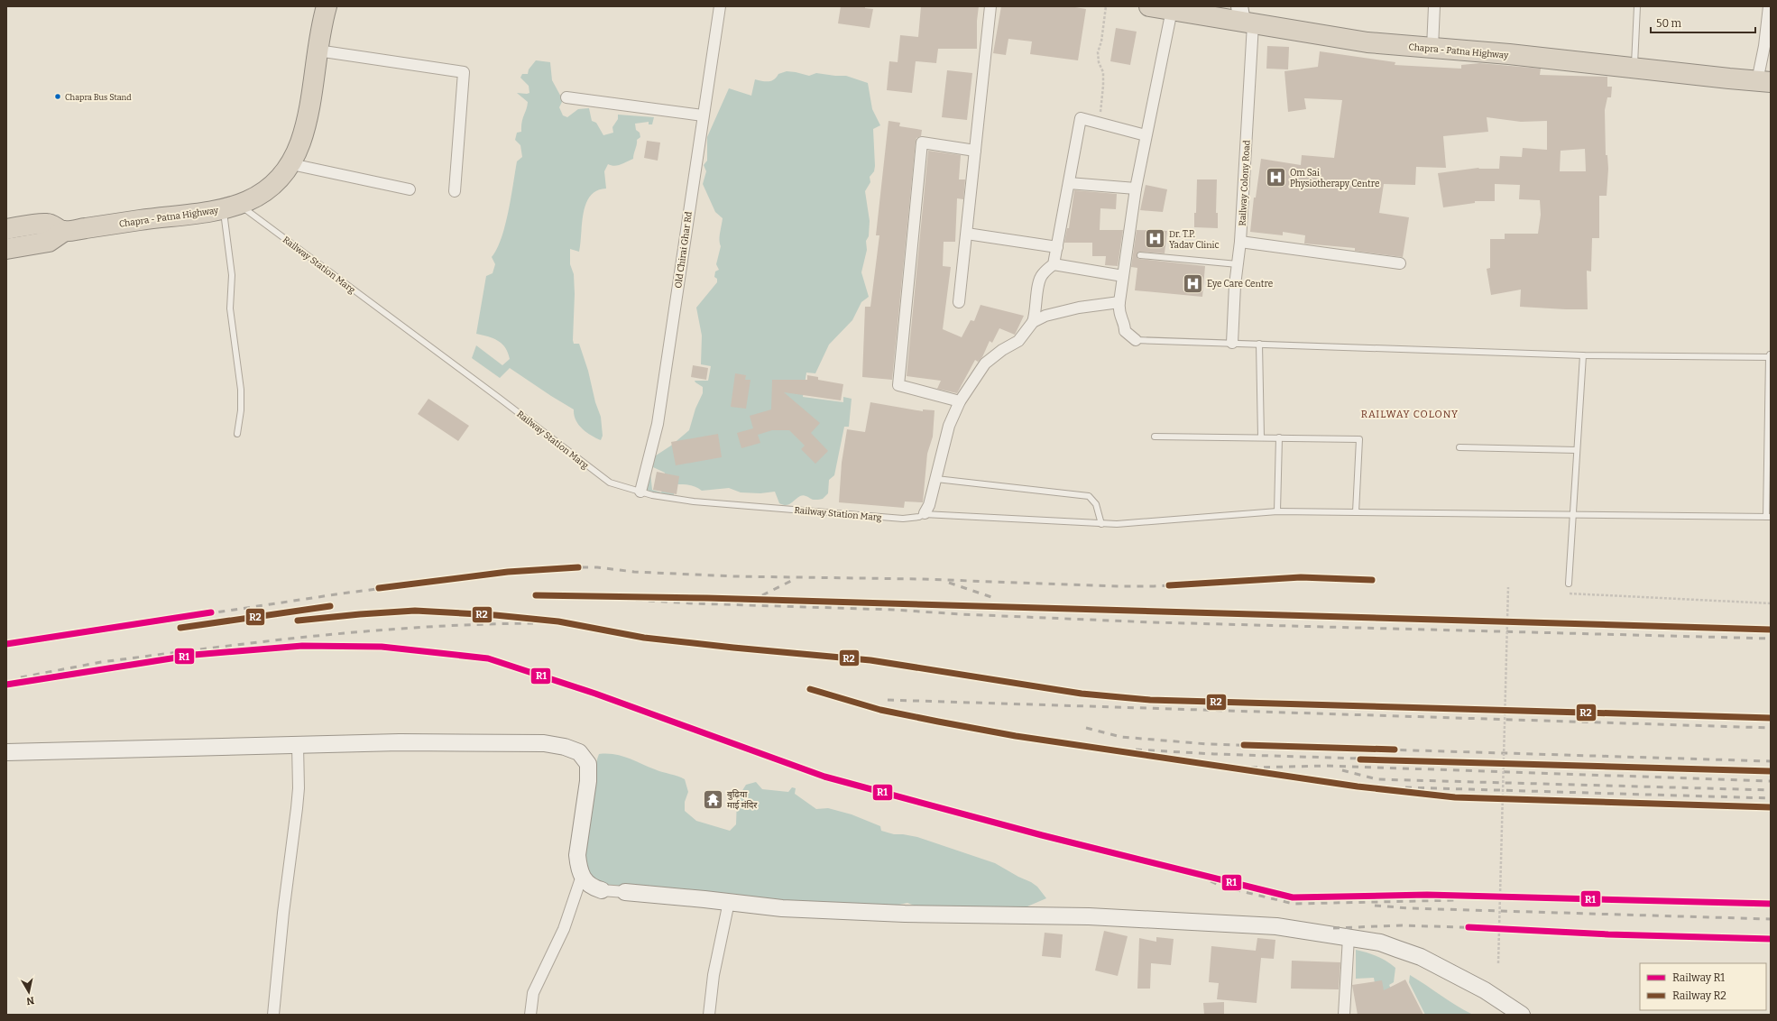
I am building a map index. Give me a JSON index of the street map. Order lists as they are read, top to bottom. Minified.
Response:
{"streets":{"highway":["Chapra - Patna Highway"],"street":["Railway Colony Road","Old Chirai Ghar Rd"],"lane":["Railway Station Marg"]},"crossings":[["Chapra - Patna Highway","Railway Colony Road"],["Chapra - Patna Highway","Railway Station Marg"],["Old Chirai Ghar Rd","Railway Station Marg"]],"districts":["RAILWAY COLONY"],"places":{"other":["Chapra Bus Stand"],"hospital":["Om Sai Physiotherapy Centre","Dr. T.P. Yadav Clinic","Eye Care Centre"],"temple":["बुढ़िया माई मंदिर"]},"lines":["rail line R2","rail line R1"],"legend":["Railway R1","Railway R2"],"scale_bar":"50 m","north":"bottom"}
